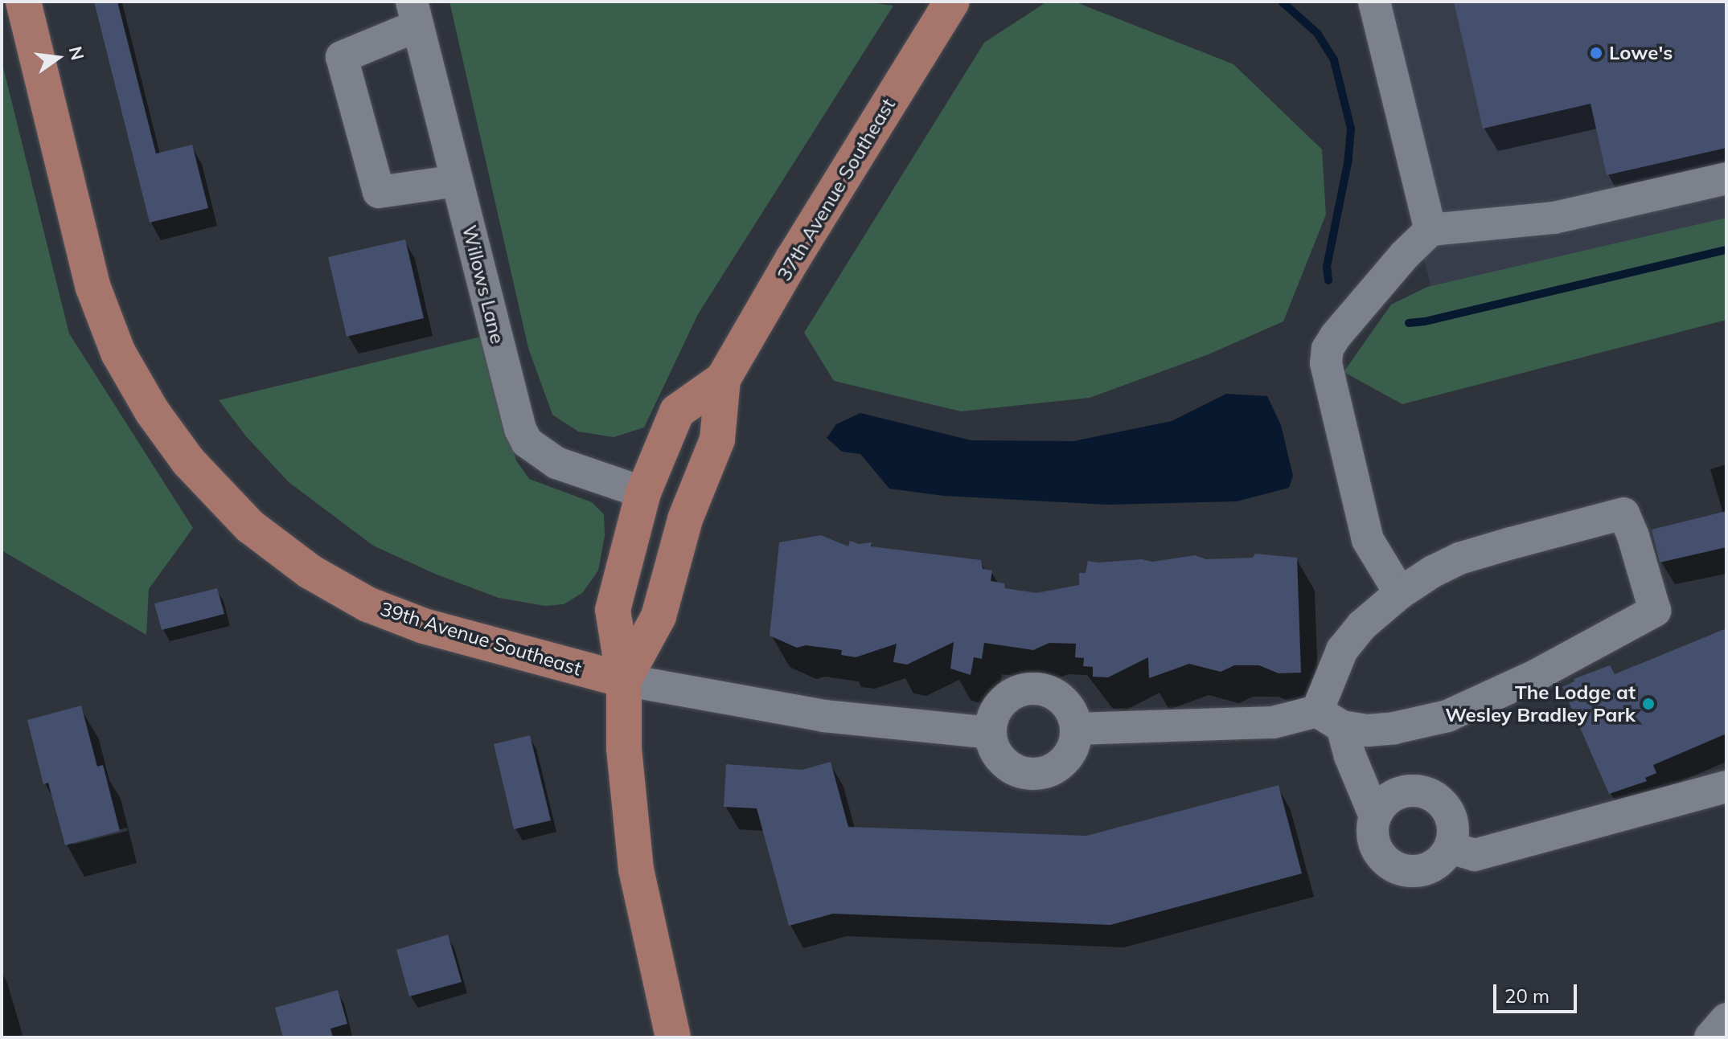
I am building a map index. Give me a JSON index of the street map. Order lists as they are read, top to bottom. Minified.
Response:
{"streets":{"main road":["37th Avenue Southeast","39th Avenue Southeast"],"street":["Willows Lane"]},"crossings":[["37th Avenue Southeast","Willows Lane"],["37th Avenue Southeast","39th Avenue Southeast"]],"places":["Lowe's","The Lodge at Wesley Bradley Park"],"scale_bar":"20 m","north":"right"}
